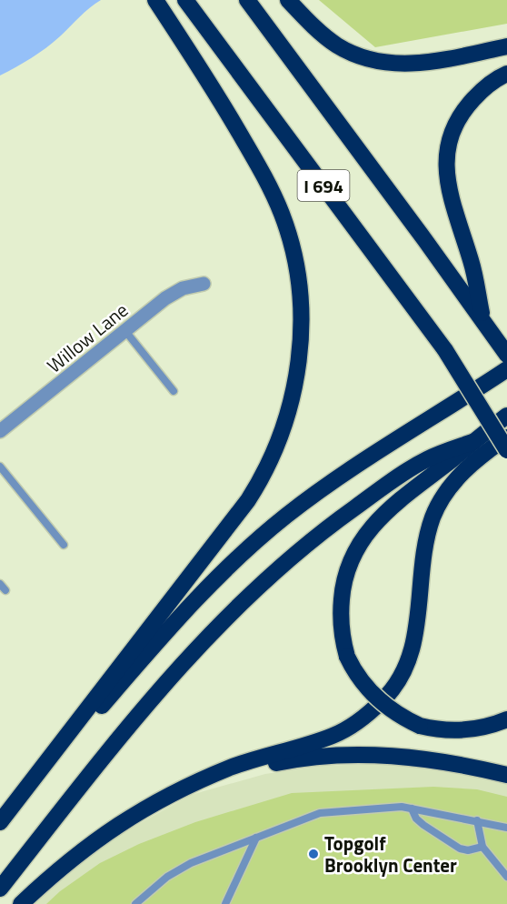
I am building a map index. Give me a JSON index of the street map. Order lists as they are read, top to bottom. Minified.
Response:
{"streets":{"highway":["I 694"],"street":["Willow Lane"]},"places":["Topgolf Brooklyn Center"]}
